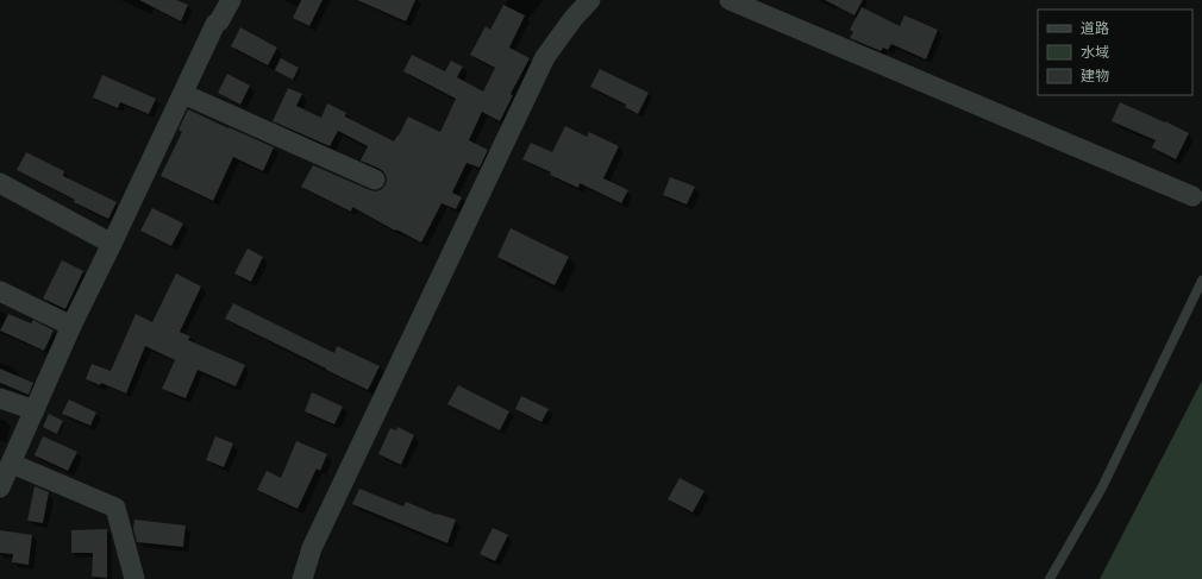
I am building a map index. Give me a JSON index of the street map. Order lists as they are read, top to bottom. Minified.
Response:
{"legend":["道路","水域","建物"]}
